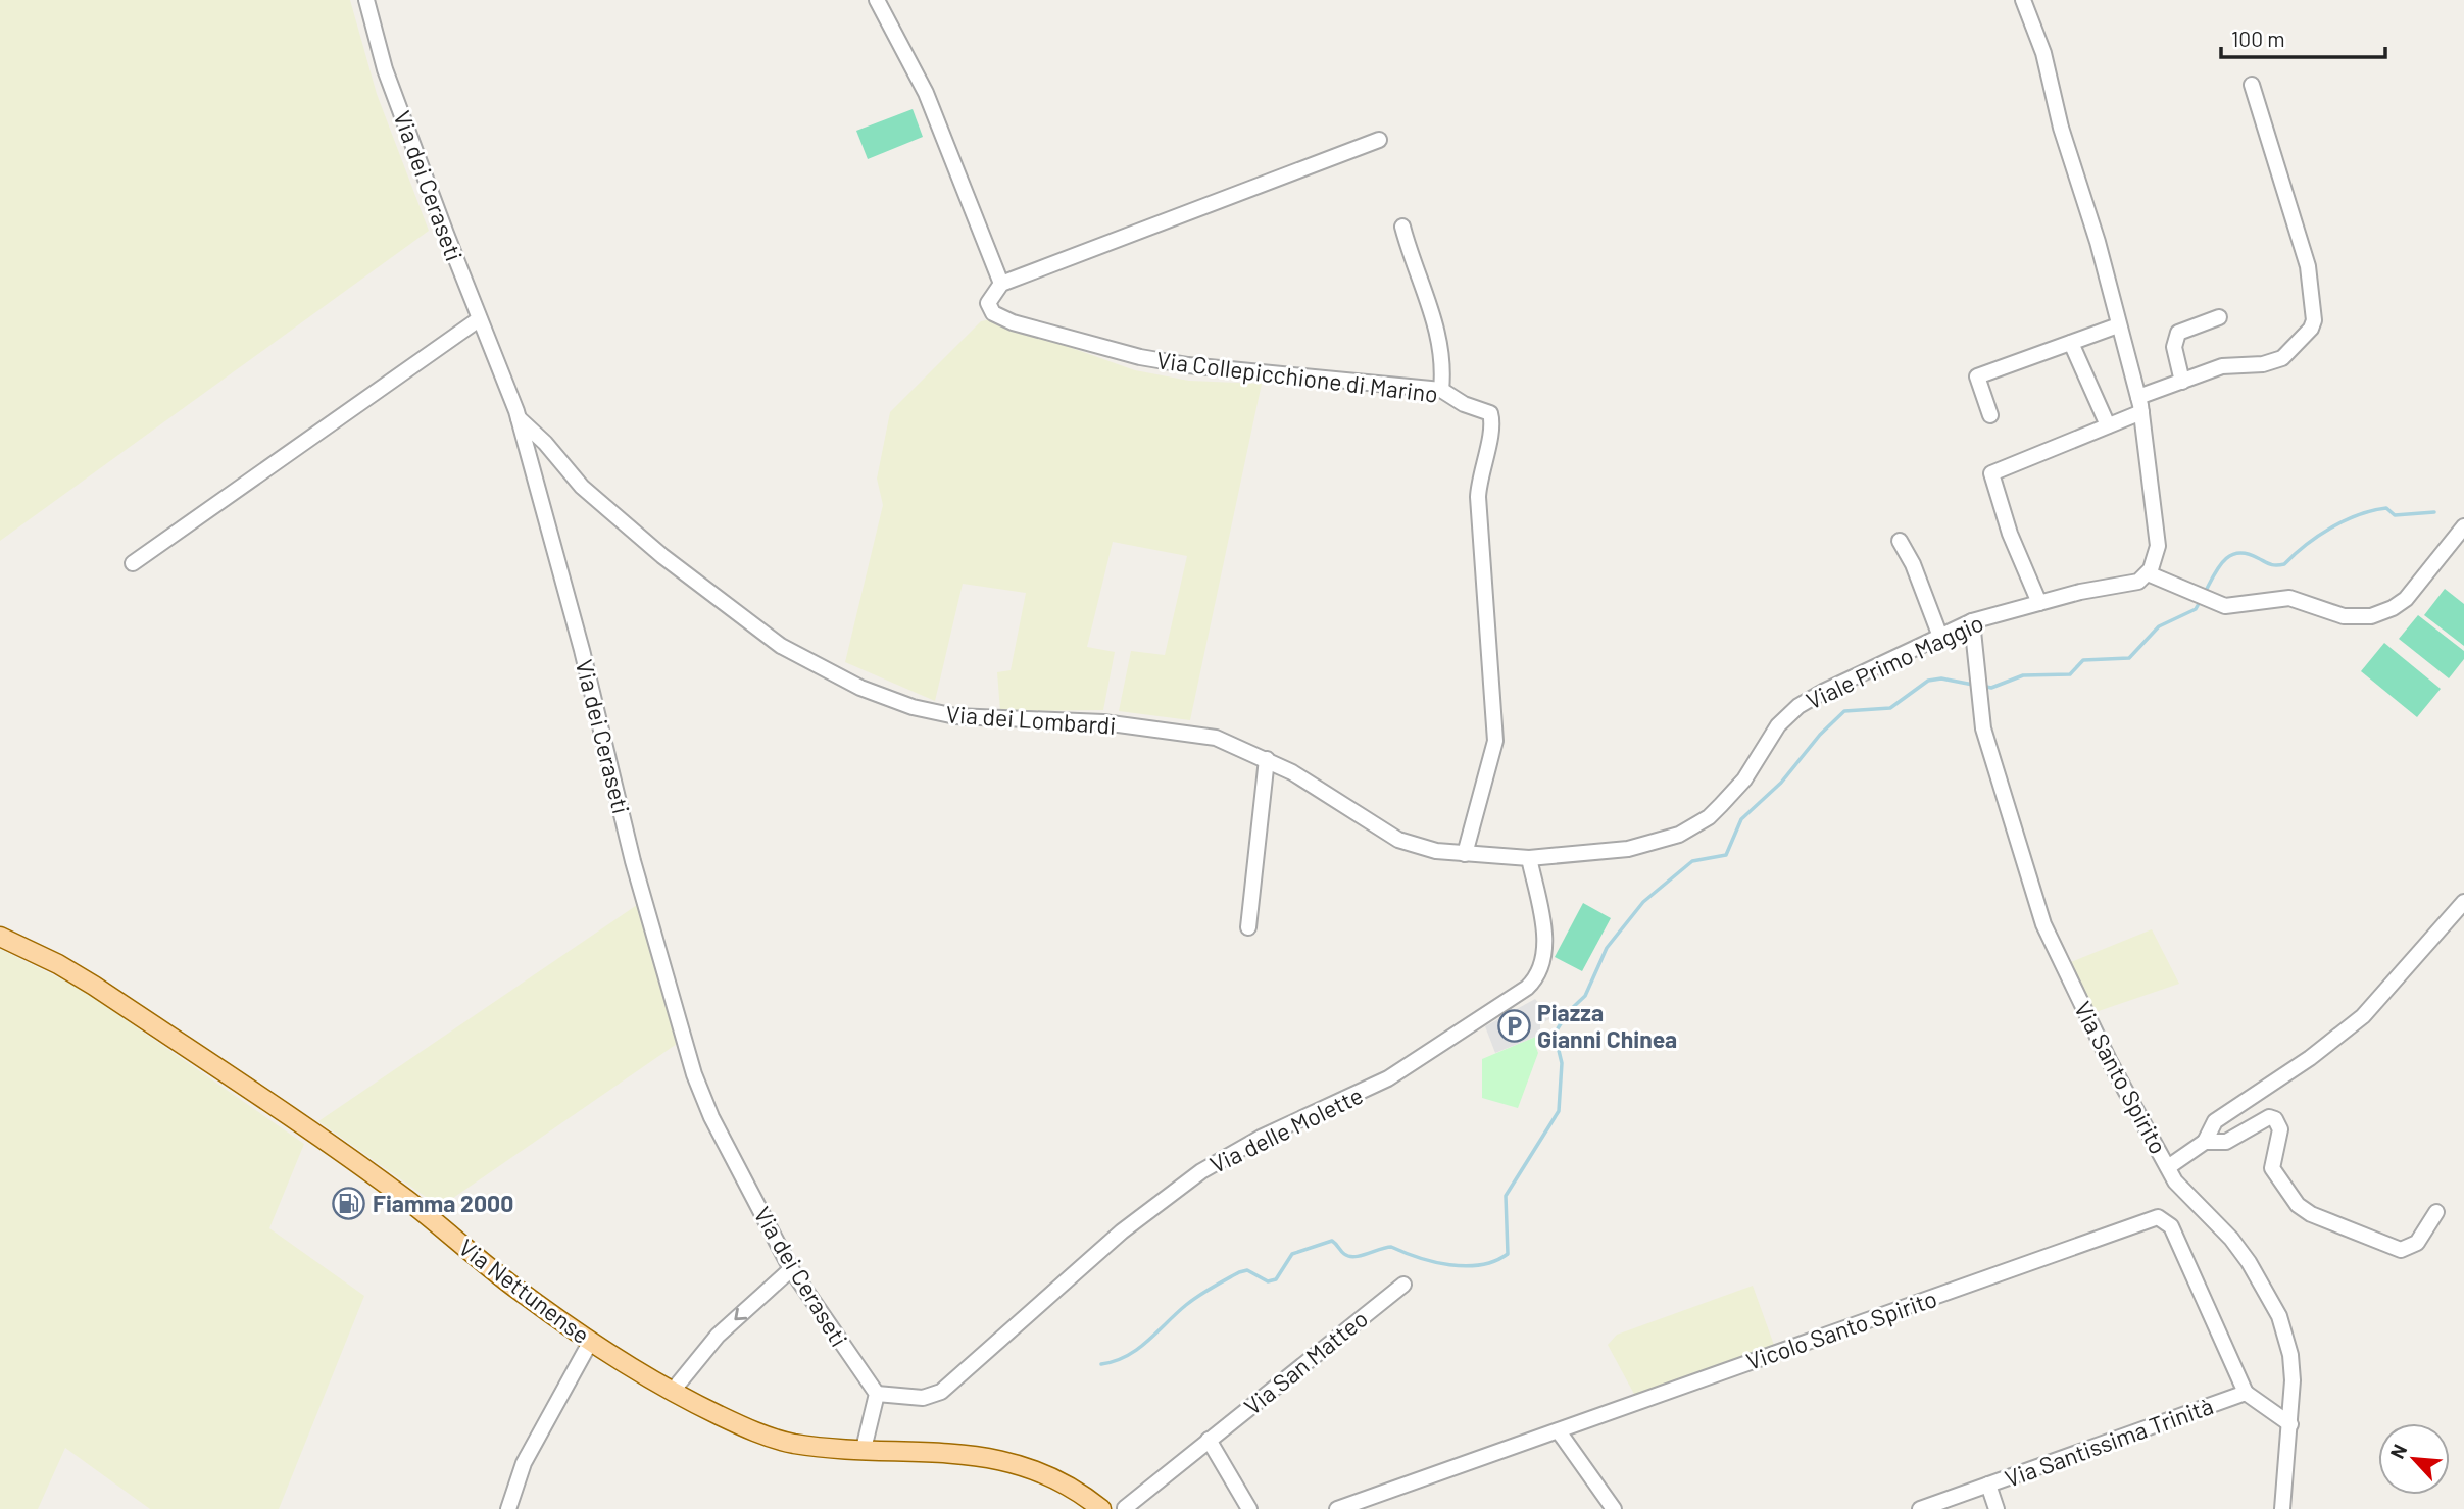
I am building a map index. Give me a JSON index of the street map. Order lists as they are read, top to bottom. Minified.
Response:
{"streets":{"main road":["Via Nettunense"],"street":["Via dei Ceraseti","Via Collepicchione di Marino","Viale Primo Maggio","Via dei Lombardi","Via Santo Spirito","Via delle Molette","Vicolo Santo Spirito","Via San Matteo","Via Santissima Trinità"]},"crossings":[["Via dei Ceraseti","Via dei Lombardi"],["Via dei Ceraseti","Via delle Molette"],["Via Collepicchione di Marino","Via dei Lombardi"],["Viale Primo Maggio","Via dei Lombardi"],["Viale Primo Maggio","Via Santo Spirito"],["Viale Primo Maggio","Via delle Molette"],["Via dei Lombardi","Via delle Molette"],["Vicolo Santo Spirito","Via Santissima Trinità"]],"places":{"parking":["Piazza Gianni Chinea"],"fuel station":["Fiamma 2000"]},"scale_bar":"100 m","north":"top left"}
